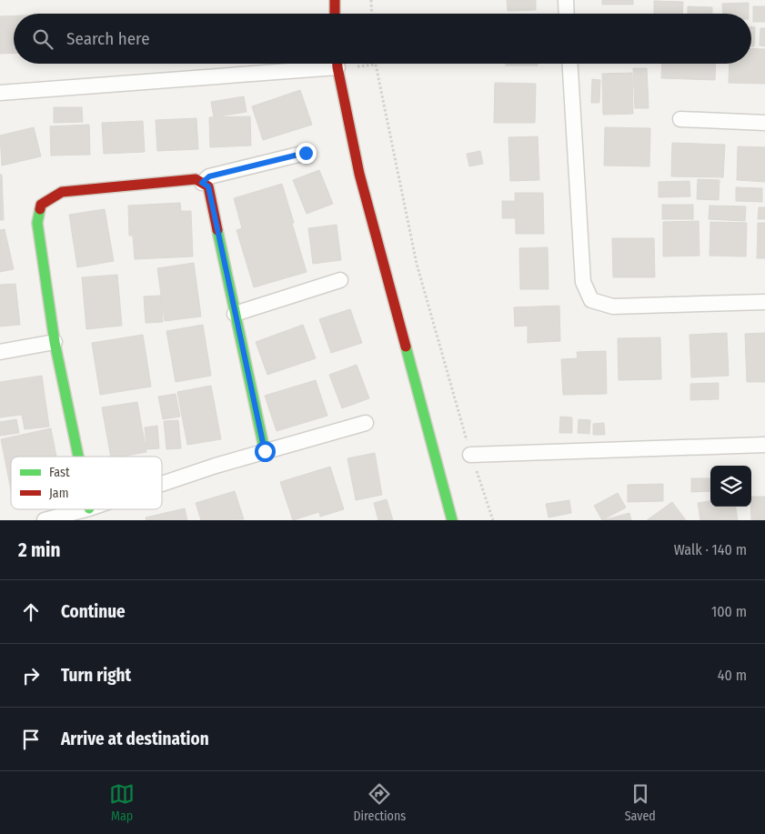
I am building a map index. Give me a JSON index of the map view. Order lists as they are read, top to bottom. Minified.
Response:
{"legend":["Fast","Jam"],"page":{"search":"Search here","heading":["2 min","Walk · 140 m"],"list":[["Continue","100 m"],["Turn right","40 m"],"Arrive at destination"],"nav":["Map","Directions","Saved"]}}
